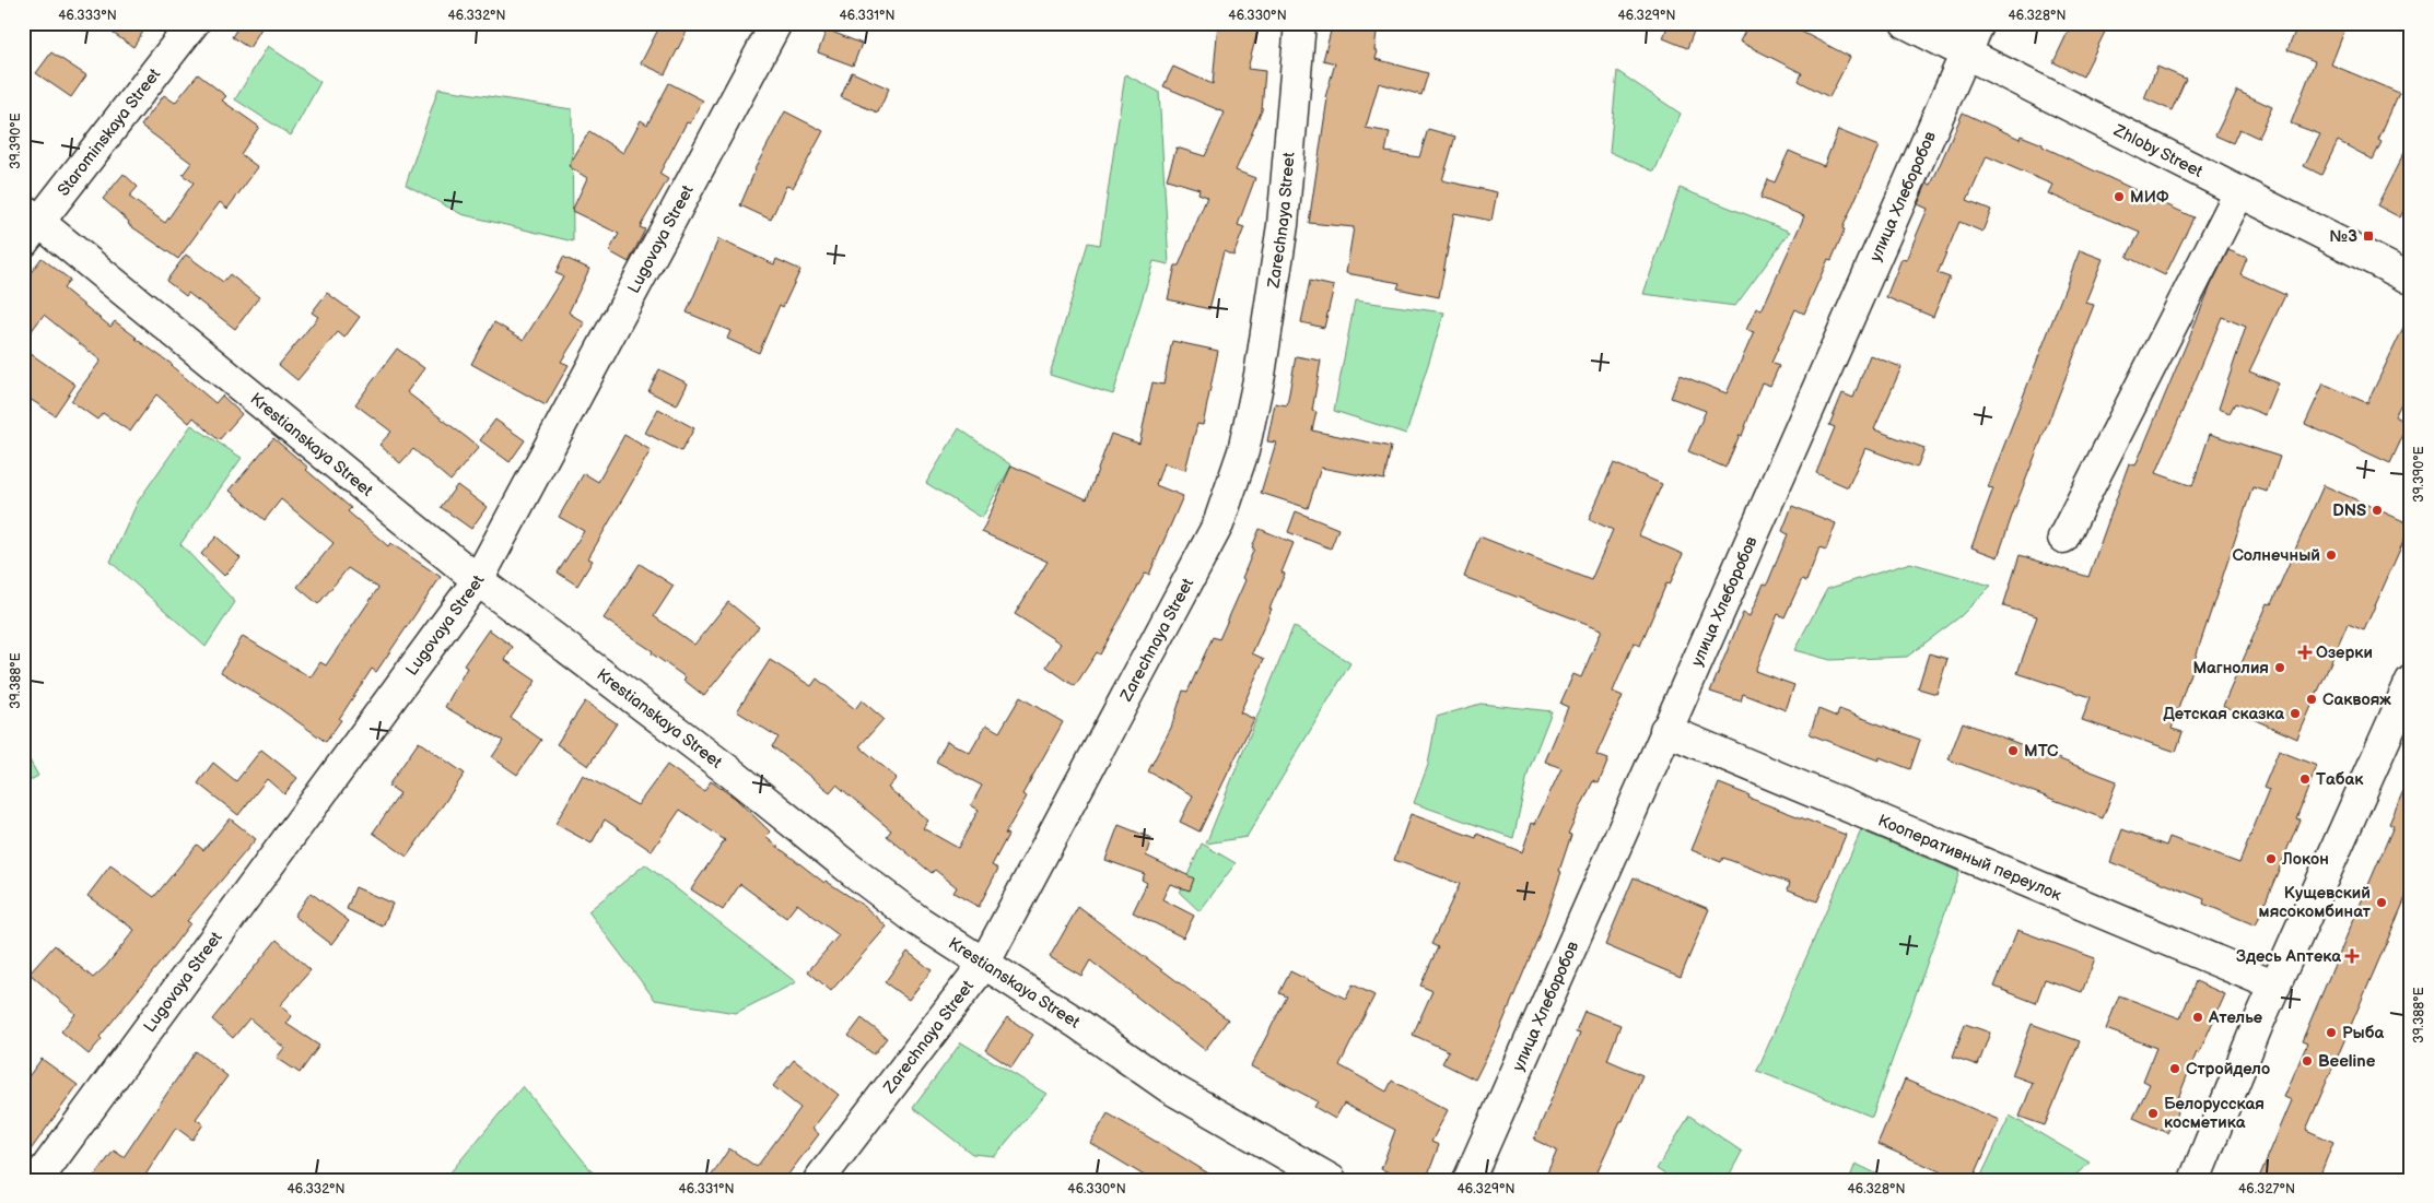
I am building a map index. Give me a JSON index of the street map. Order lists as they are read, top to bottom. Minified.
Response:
{"streets":{"street":["Starominskaya Street","Zhloby Street","улица Хлеборобов","Zarechnaya Street","Lugovaya Street","Krestianskaya Street","Кооперативный переулок"]},"crossings":[["Starominskaya Street","Krestianskaya Street"],["Zhloby Street","улица Хлеборобов"],["улица Хлеборобов","Кооперативный переулок"],["Zarechnaya Street","Krestianskaya Street"],["Lugovaya Street","Krestianskaya Street"]],"places":{"other":["МИФ","DNS","Солнечный","Магнолия","Саквояж","Детская сказка","МТС","Табак","Локон","Кущевский мясокомбинат","Ателье","Рыба","Beeline","Стройдело","Белорусская косметика"],"transit":["№3"],"health":["Озерки","Здесь Аптека"]},"coordinates":["46.333°N","46.332°N","46.331°N","46.330°N","46.329°N","46.328°N","39.390°E","39.388°E","46.327°N"]}
